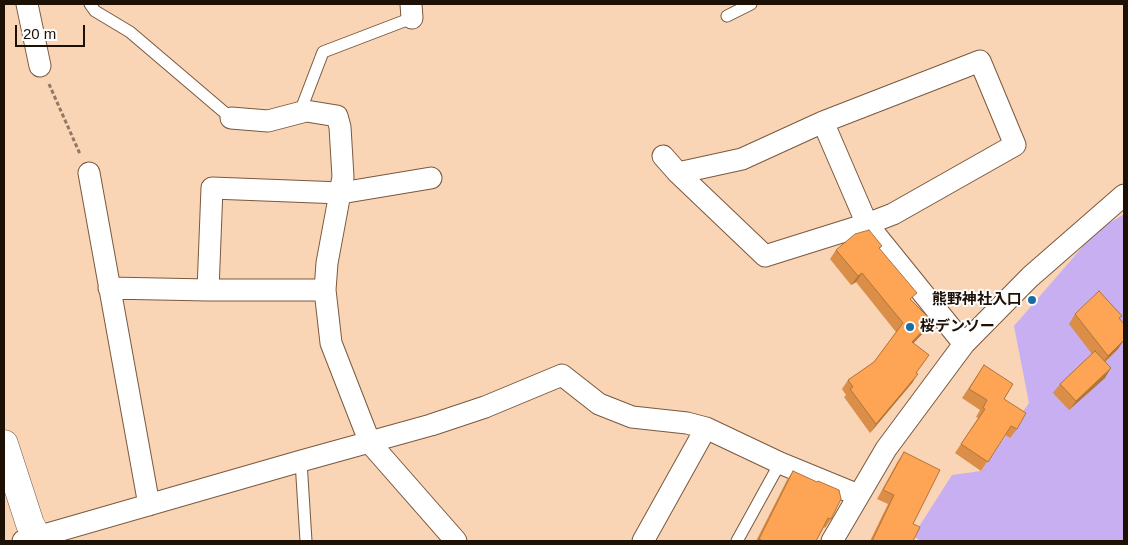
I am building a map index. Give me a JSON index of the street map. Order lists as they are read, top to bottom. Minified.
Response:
{"places":["熊野神社入口","桜デンソー"],"scale_bar":"20 m"}
